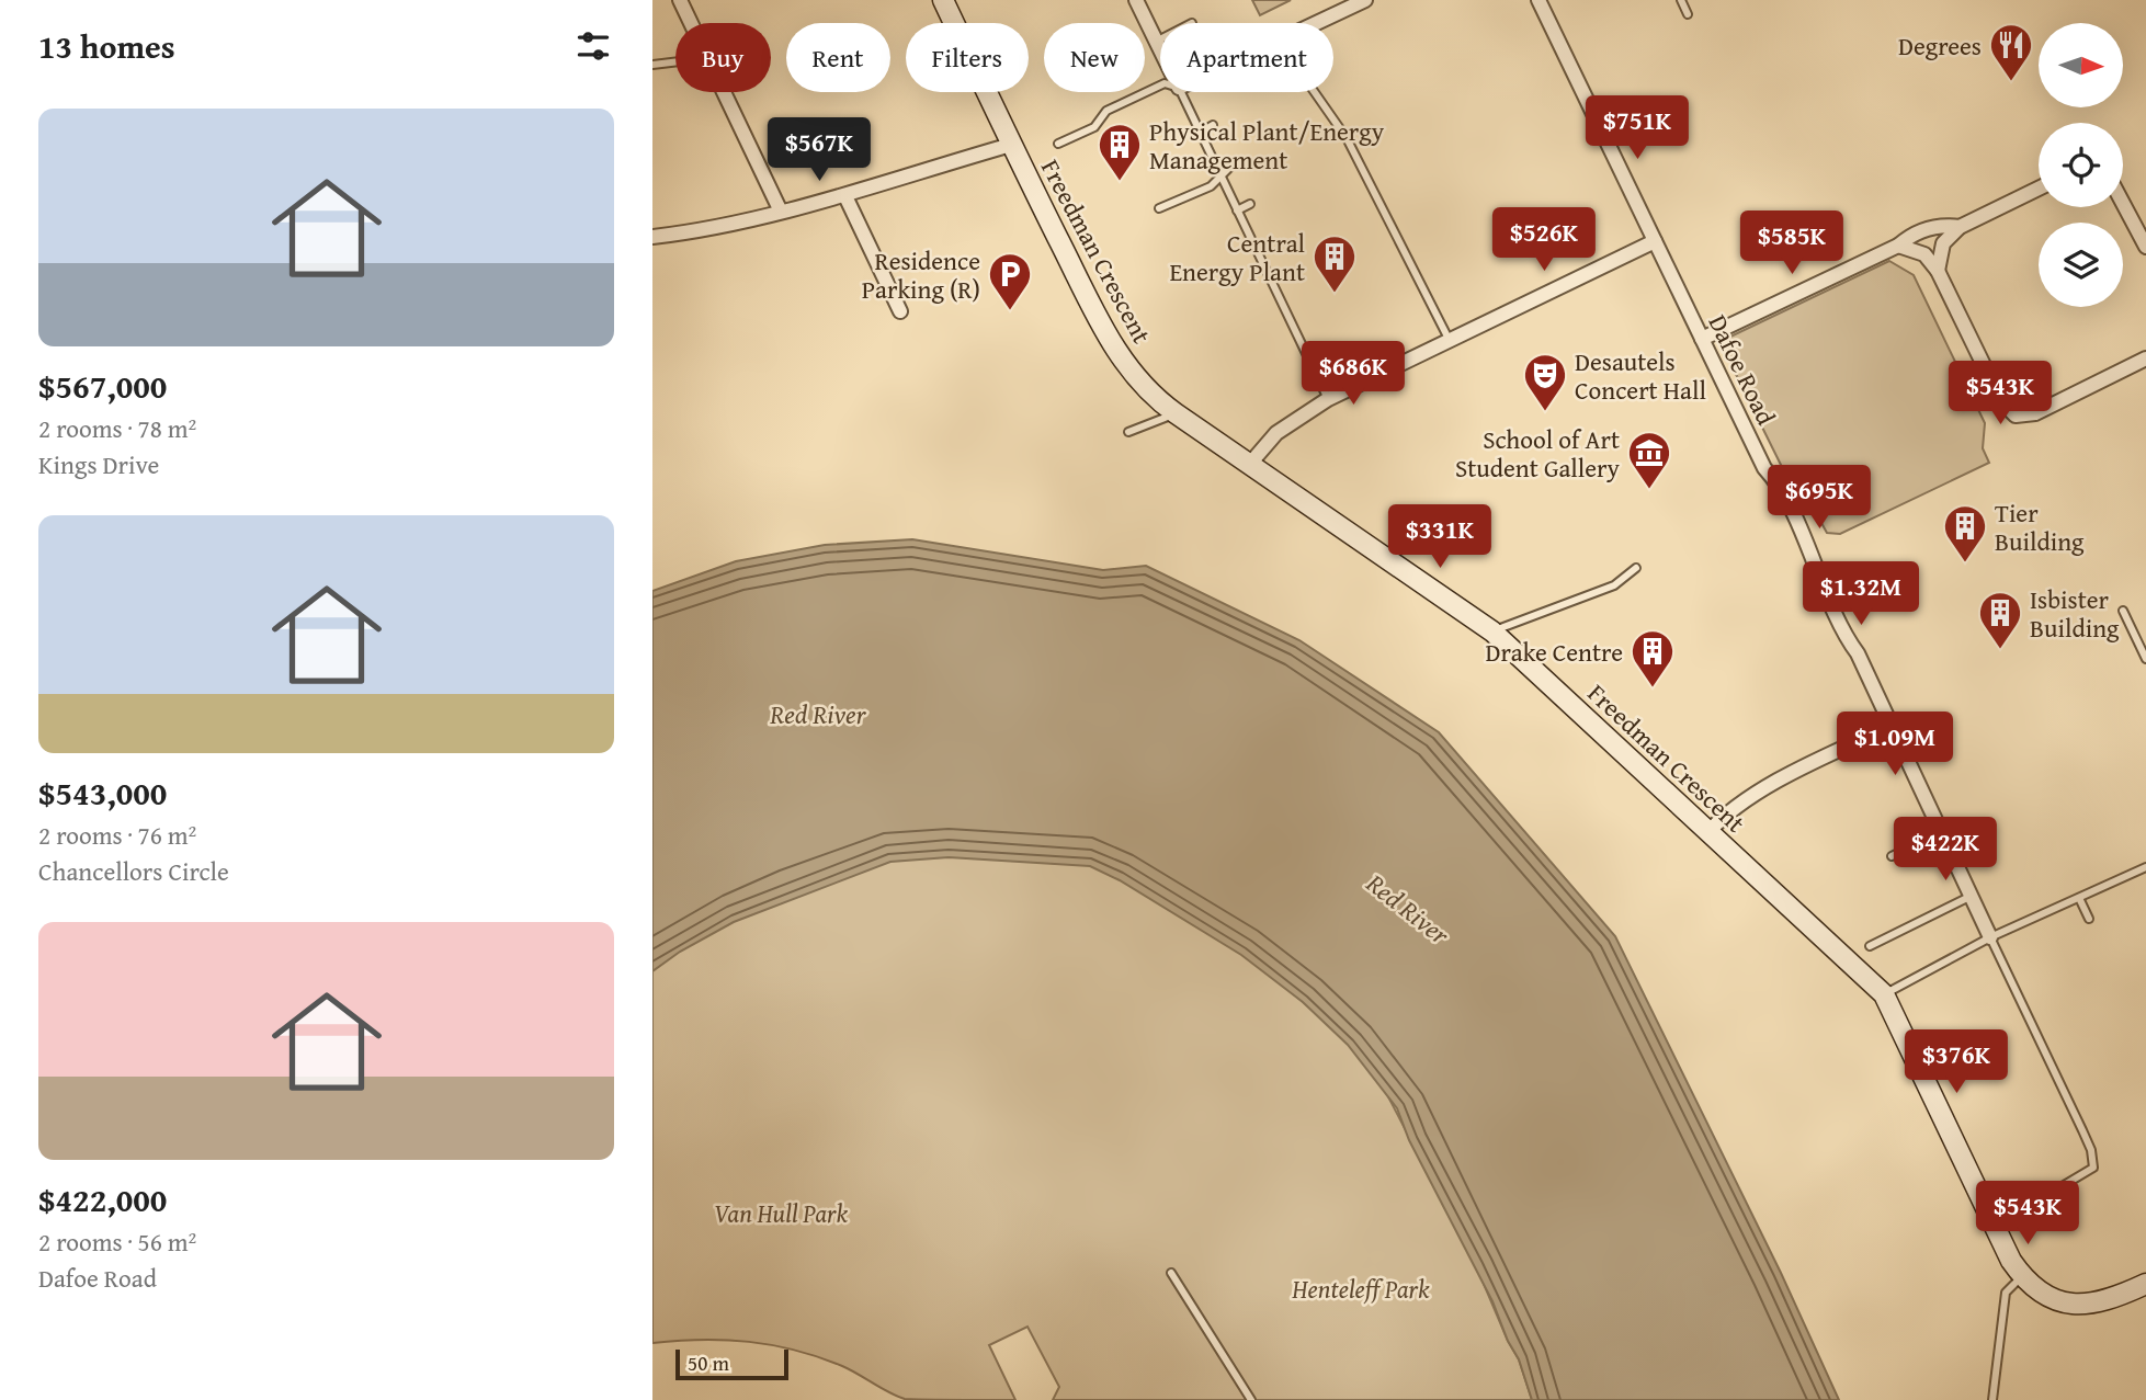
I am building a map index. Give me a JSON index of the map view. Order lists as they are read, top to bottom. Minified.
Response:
{"streets":{"street":["Freedman Crescent","Dafoe Road"]},"water":["Red River"],"parks":["Van Hull Park","Henteleff Park"],"places":{"restaurant":["Degrees"],"building":["Physical Plant/Energy Management","Central Energy Plant","Tier Building","Isbister Building","Drake Centre"],"parking":["Residence Parking (R)"],"theatre":["Desautels Concert Hall"],"museum":["School of Art Student Gallery"]},"scale_bar":"50 m","north":"right","page":{"heading":"13 homes","chip":["Buy","Rent","Filters","New","Apartment"],"list":[{"name":"$567,000","note":"2 rooms · 78 m² · Kings Drive"},{"name":"$543,000","note":"2 rooms · 76 m² · Chancellors Circle"},{"name":"$422,000","note":"2 rooms · 56 m² · Dafoe Road"}],"price":["$751K","$567K","$526K","$585K","$686K","$543K","$695K","$331K","$1.32M","$1.09M","$422K","$376K","$543K"],"scale":"50 m"}}
